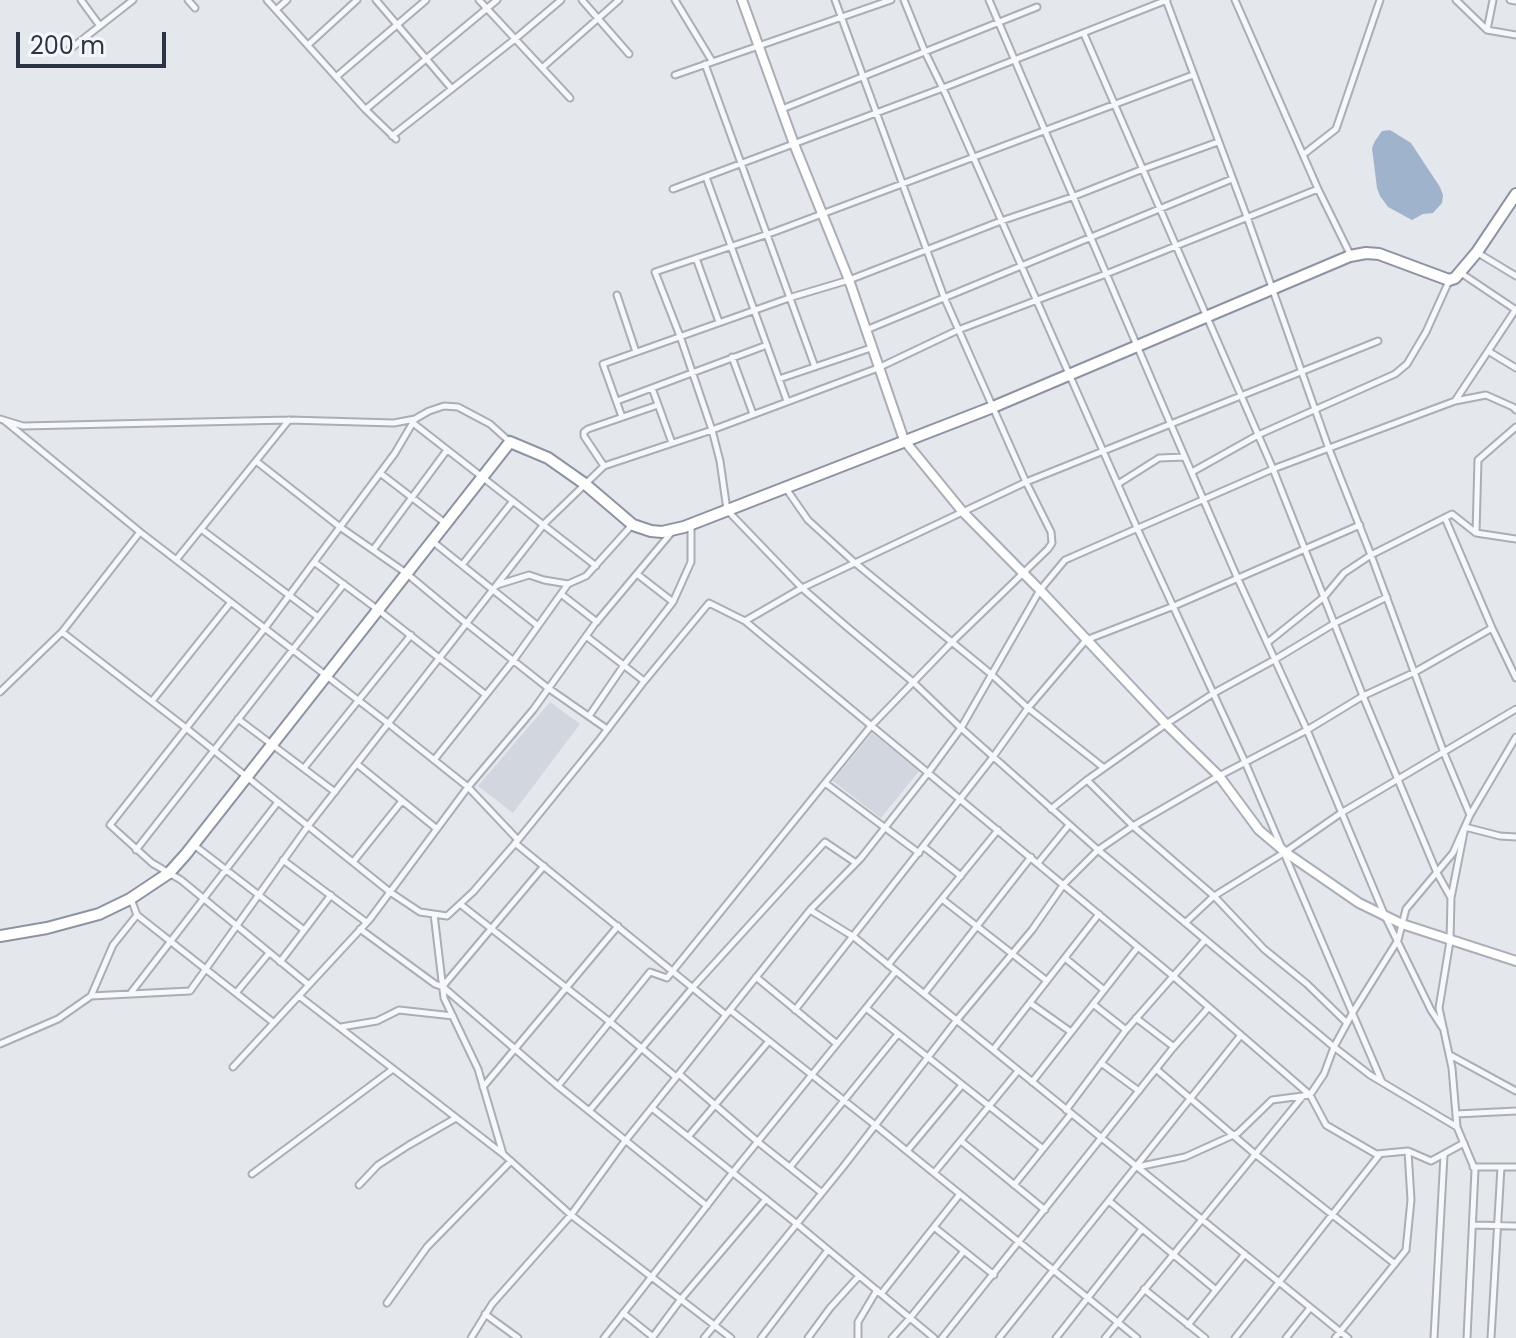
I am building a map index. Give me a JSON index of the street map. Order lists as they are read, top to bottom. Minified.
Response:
{"scale_bar":"200 m"}
